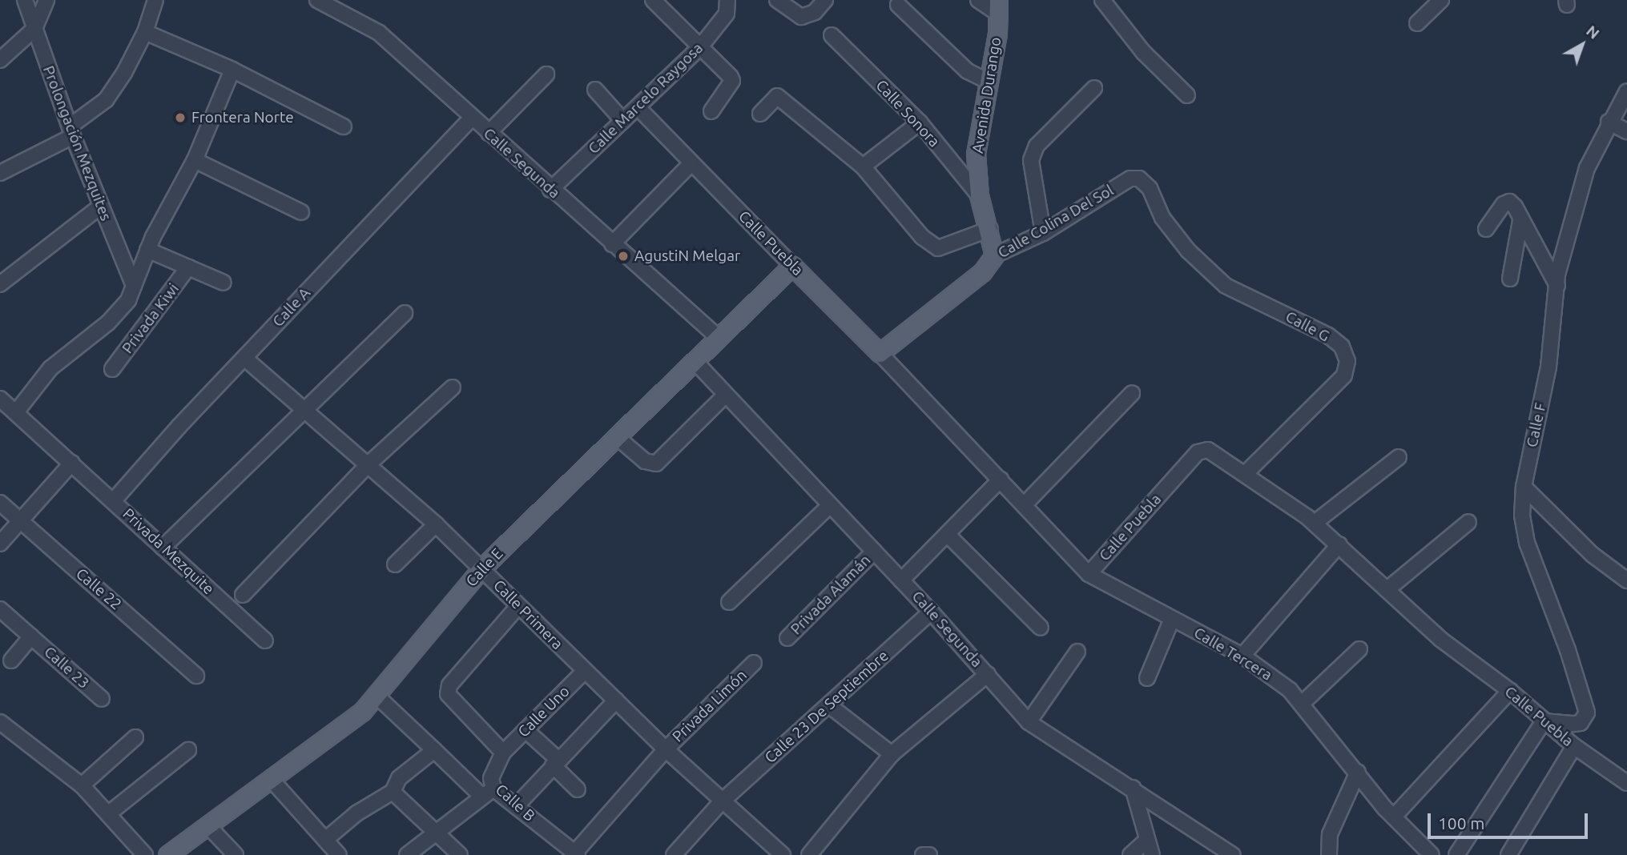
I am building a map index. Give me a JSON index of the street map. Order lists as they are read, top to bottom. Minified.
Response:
{"streets":{"main road":["Avenida Durango","Calle Colina Del Sol","Calle Puebla","Calle E"],"street":["Calle Marcelo Raygosa","Calle Sonora","Prolongación Mezquites","Calle Segunda","Calle A","Privada Kiwi","Calle G","Calle F","Privada Mezquite","Calle 22","Privada Alamán","Calle Primera","Calle Tercera","Calle 23","Privada Limón","Calle 23 De Septiembre","Calle Uno","Calle B"]},"crossings":[["Avenida Durango","Calle Sonora"],["Avenida Durango","Calle Colina Del Sol"],["Calle Marcelo Raygosa","Calle Segunda"],["Calle Marcelo Raygosa","Calle Puebla"],["Calle Segunda","Calle A"],["Calle Segunda","Calle E"],["Calle Segunda","Privada Alamán"],["Calle Segunda","Calle 23 De Septiembre"],["Calle Colina Del Sol","Calle Puebla"],["Calle Colina Del Sol","Calle G"],["Calle Puebla","Calle G"],["Calle Puebla","Calle F"],["Calle Puebla","Calle E"],["Calle Puebla","Calle Tercera"],["Calle A","Privada Mezquite"],["Calle A","Calle Primera"],["Calle E","Calle Primera"],["Calle Primera","Privada Limón"],["Calle Primera","Calle 23 De Septiembre"],["Calle Primera","Calle Uno"],["Privada Limón","Calle B"],["Calle Uno","Calle B"]],"places":["Frontera Norte","AgustiN Melgar"],"scale_bar":"100 m","north":"top right"}
